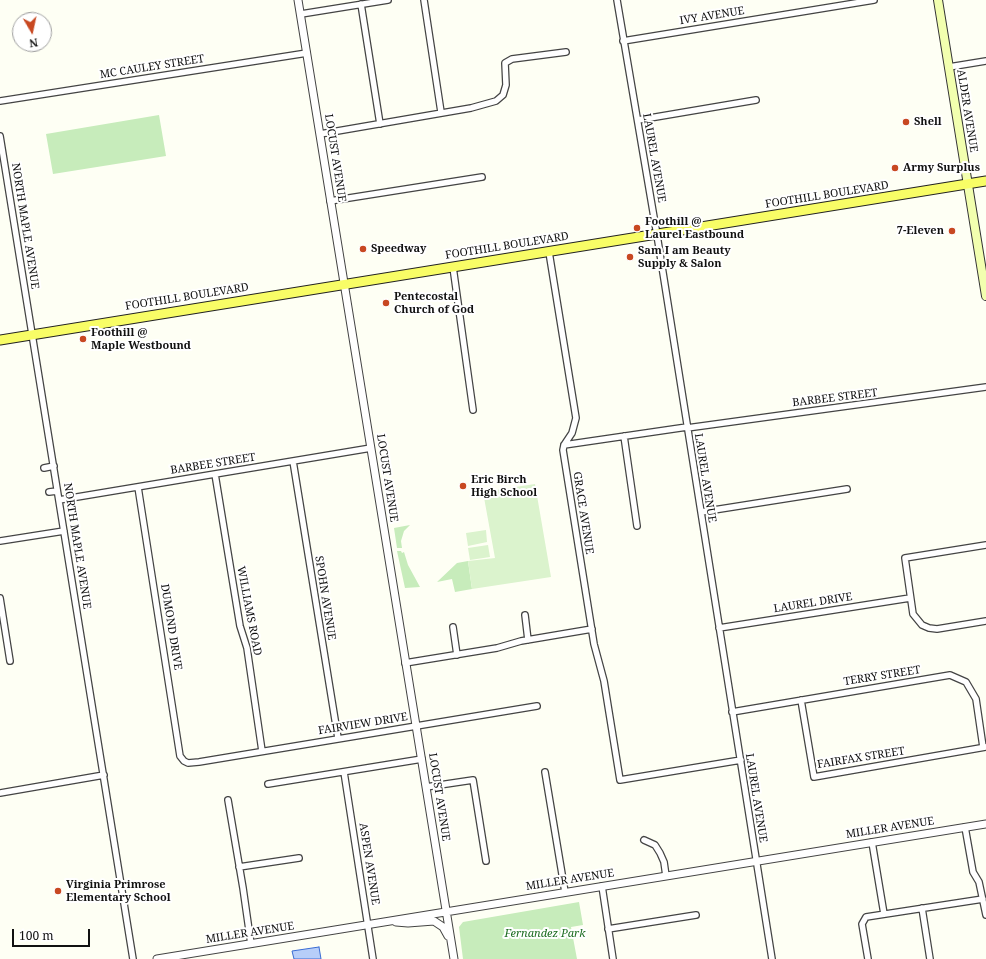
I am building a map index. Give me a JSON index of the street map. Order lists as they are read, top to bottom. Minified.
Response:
{"streets":{"main road":["ALDER AVENUE","FOOTHILL BOULEVARD"],"street":["IVY AVENUE","MC CAULEY STREET","LOCUST AVENUE","LAUREL AVENUE","NORTH MAPLE AVENUE","BARBEE STREET","GRACE AVENUE","SPOHN AVENUE","LAUREL DRIVE","WILLIAMS ROAD","DUMOND DRIVE","TERRY STREET","FAIRVIEW DRIVE","FAIRFAX STREET","MILLER AVENUE","ASPEN AVENUE"]},"crossings":[["IVY AVENUE","LAUREL AVENUE"],["MC CAULEY STREET","LOCUST AVENUE"],["ALDER AVENUE","FOOTHILL BOULEVARD"],["LOCUST AVENUE","FOOTHILL BOULEVARD"],["LOCUST AVENUE","BARBEE STREET"],["LOCUST AVENUE","FAIRVIEW DRIVE"],["LOCUST AVENUE","MILLER AVENUE"],["LAUREL AVENUE","FOOTHILL BOULEVARD"],["LAUREL AVENUE","BARBEE STREET"],["LAUREL AVENUE","GRACE AVENUE"],["LAUREL AVENUE","LAUREL DRIVE"],["LAUREL AVENUE","TERRY STREET"],["LAUREL AVENUE","MILLER AVENUE"],["FOOTHILL BOULEVARD","NORTH MAPLE AVENUE"],["NORTH MAPLE AVENUE","BARBEE STREET"],["BARBEE STREET","GRACE AVENUE"],["BARBEE STREET","SPOHN AVENUE"],["BARBEE STREET","WILLIAMS ROAD"],["BARBEE STREET","DUMOND DRIVE"],["SPOHN AVENUE","FAIRVIEW DRIVE"],["WILLIAMS ROAD","FAIRVIEW DRIVE"],["DUMOND DRIVE","FAIRVIEW DRIVE"],["TERRY STREET","FAIRFAX STREET"],["MILLER AVENUE","ASPEN AVENUE"]],"parks":["Fernandez Park"],"places":["Shell","Army Surplus","Foothill @ Laurel Eastbound","7-Eleven","Speedway","Sam I am Beauty Supply & Salon","Pentecostal Church of God","Foothill @ Maple Westbound","Eric Birch High School","Virginia Primrose Elementary School"],"scale_bar":"100 m","north":"bottom"}
